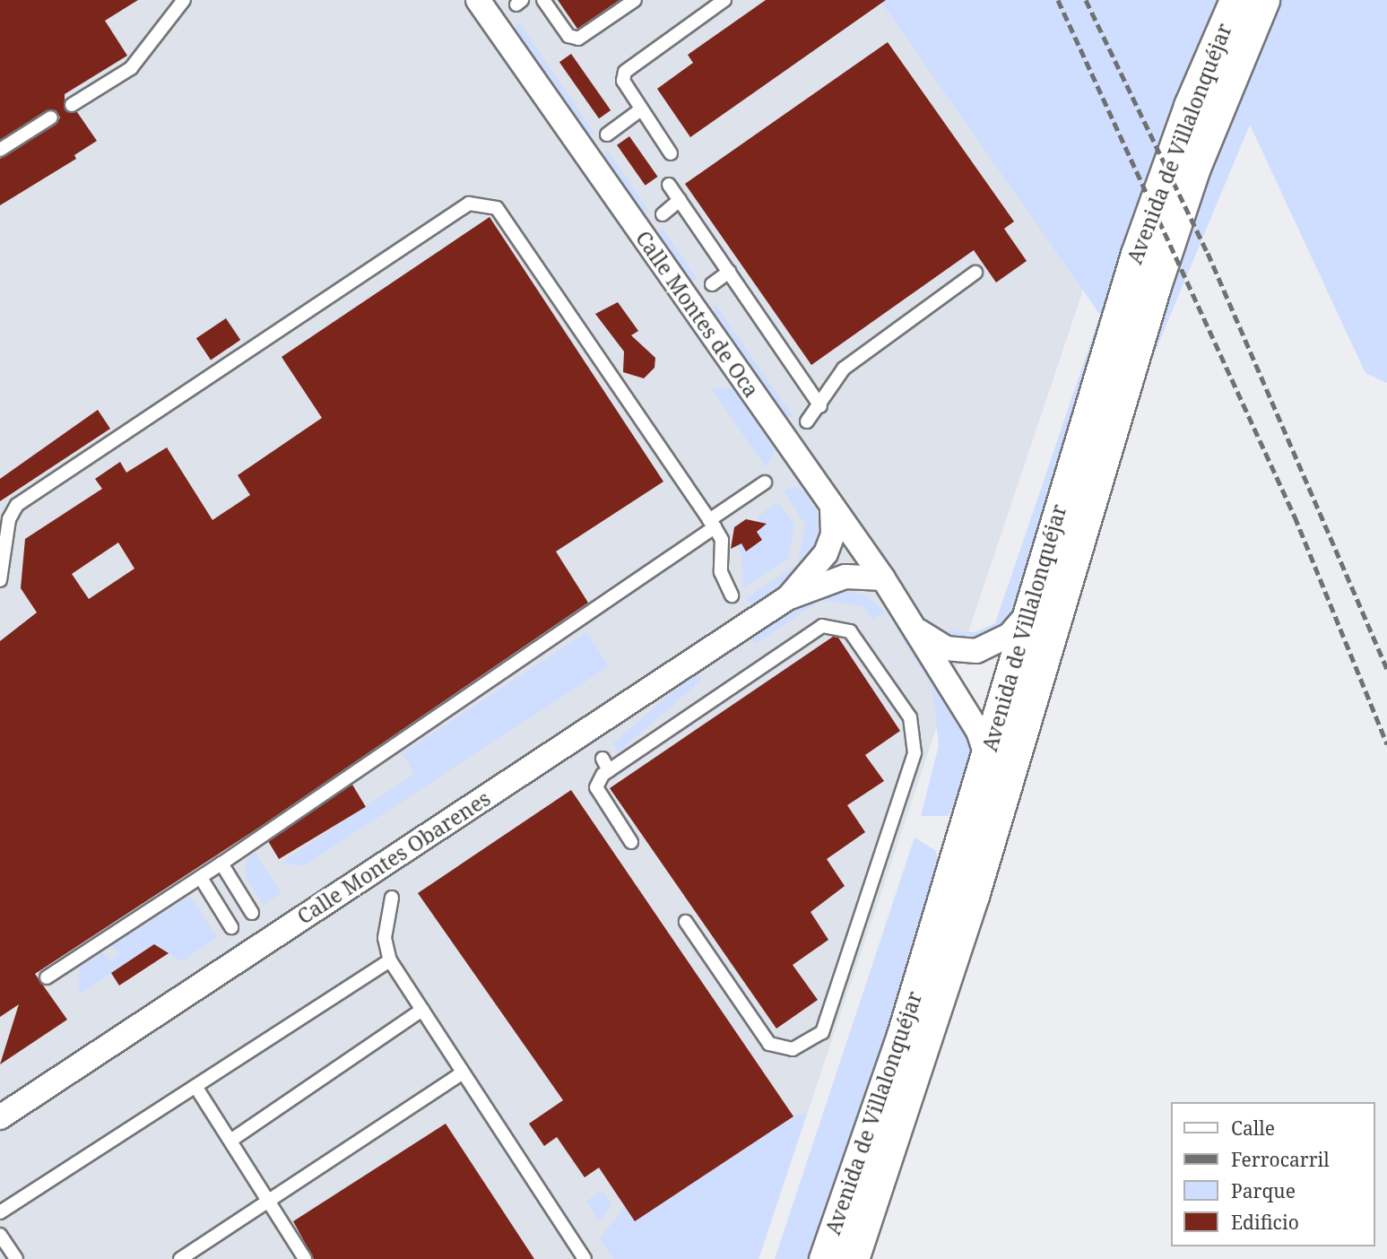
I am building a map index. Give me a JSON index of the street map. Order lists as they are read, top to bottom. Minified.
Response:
{"streets":{"street":["Avenida de Villalonquéjar","Calle Montes de Oca","Calle Montes Obarenes"]},"crossings":[["Avenida de Villalonquéjar","Calle Montes de Oca"],["Calle Montes de Oca","Calle Montes Obarenes"]],"legend":["Calle","Ferrocarril","Parque","Edificio"]}
